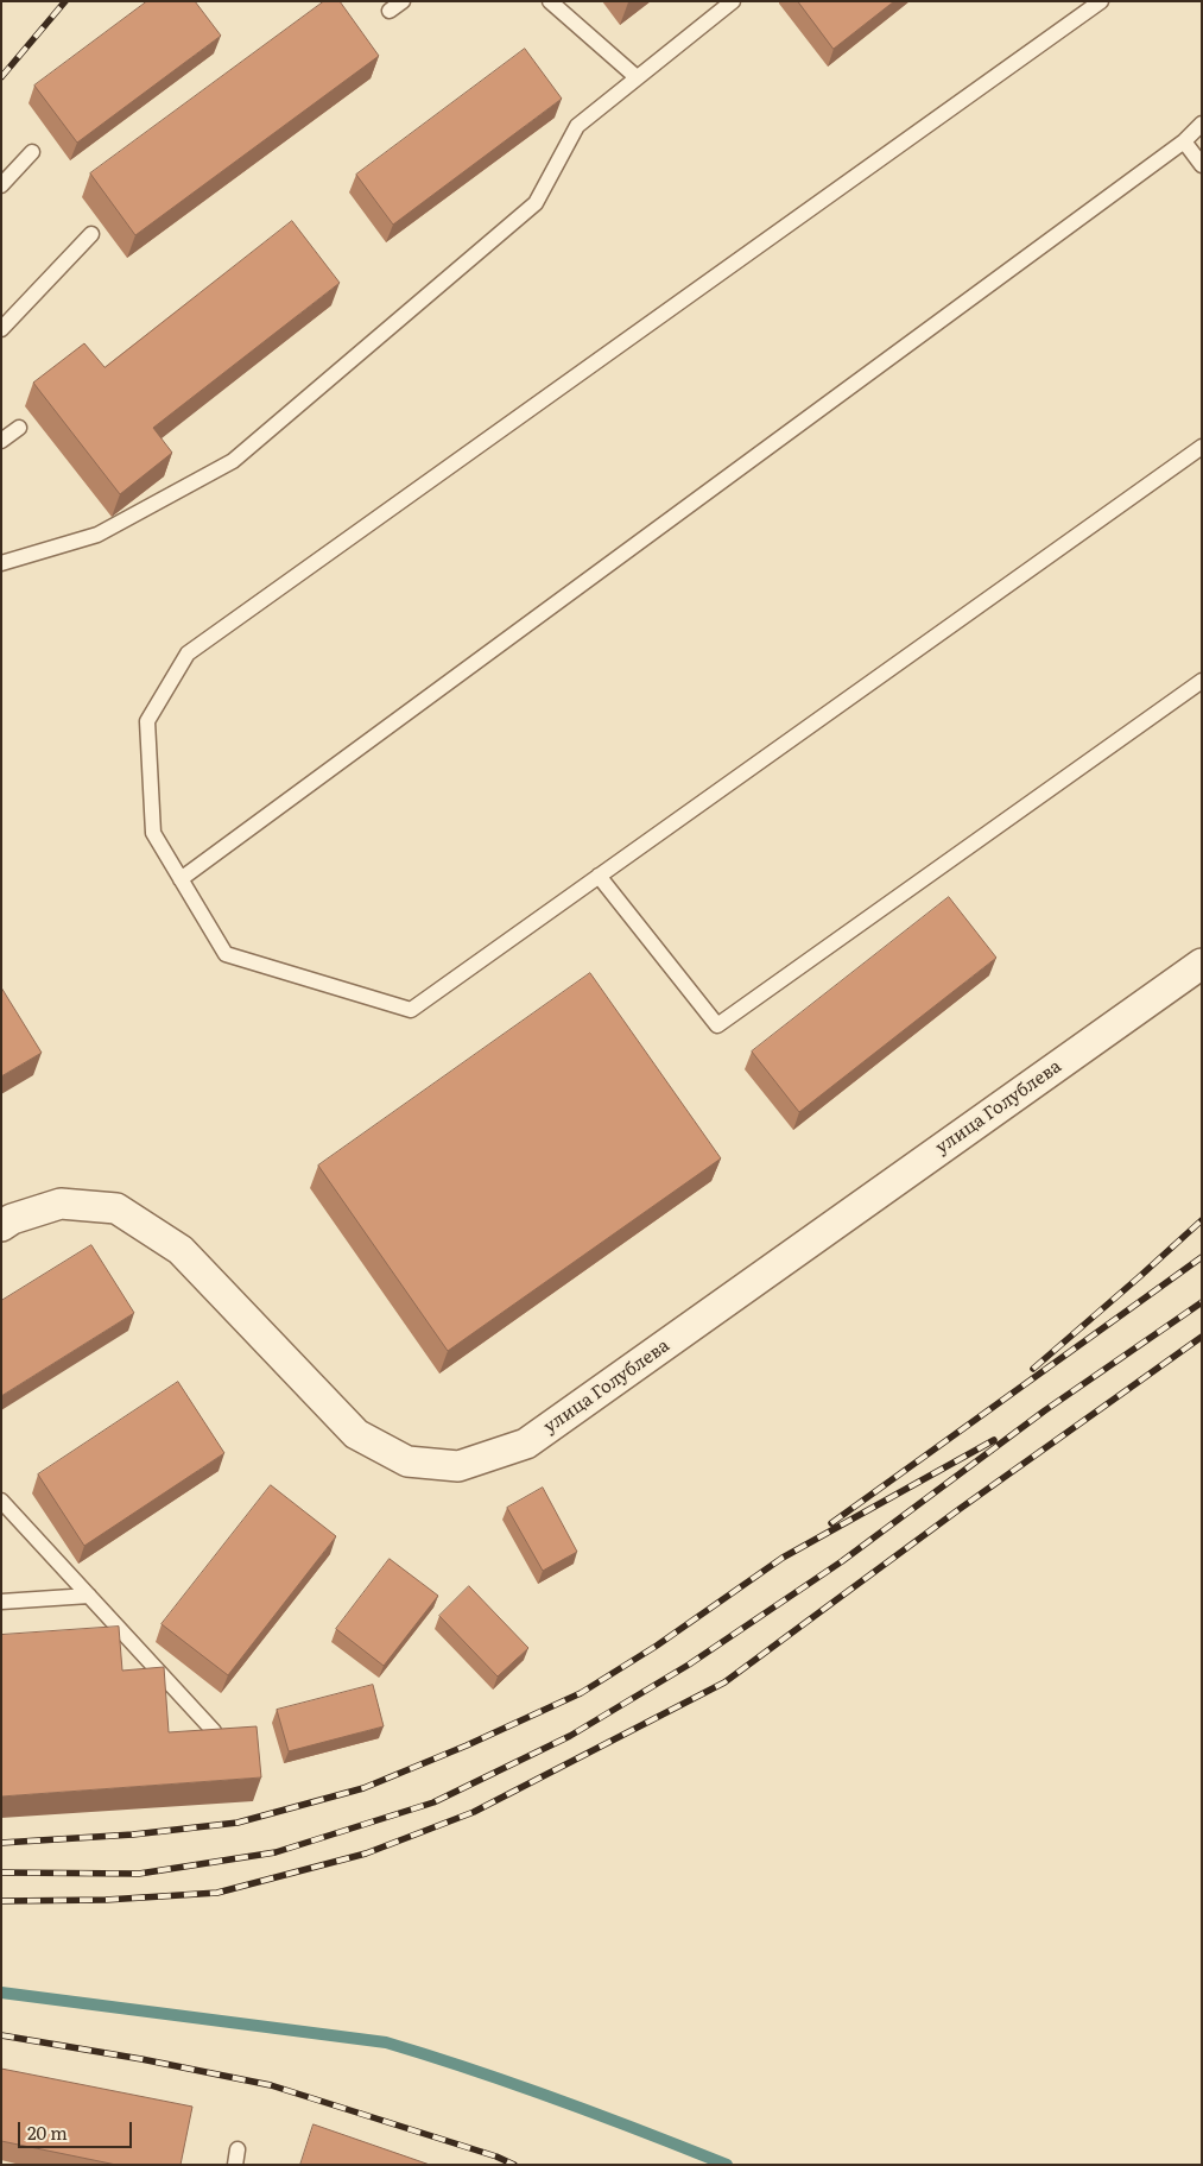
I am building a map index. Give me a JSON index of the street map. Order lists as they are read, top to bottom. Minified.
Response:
{"streets":{"street":["улица Голублева"]},"scale_bar":"20 m"}
